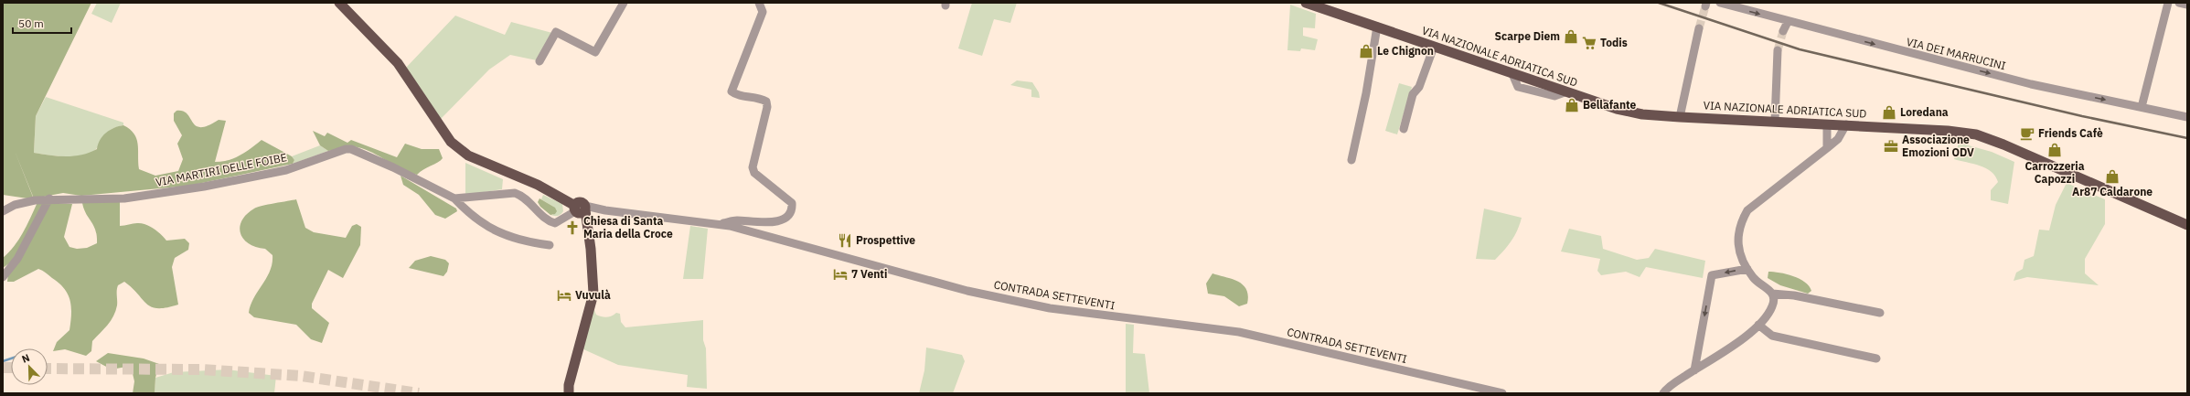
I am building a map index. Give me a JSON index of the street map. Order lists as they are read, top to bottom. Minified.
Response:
{"streets":{"main road":["VIA NAZIONALE ADRIATICA SUD"],"street":["VIA DEI MARRUCINI","VIA MARTIRI DELLE FOIBE","CONTRADA SETTEVENTI"]},"one_way":["VIA DEI MARRUCINI"],"places":{"shop":["Scarpe Diem","Le Chignon","Bellafante","Loredana","Carrozzeria Capozzi","Ar87 Caldarone"],"supermarket":["Todis"],"cafe":["Friends Cafè"],"office":["Associazione Emozioni ODV"],"church":["Chiesa di Santa Maria della Croce"],"restaurant":["Prospettive"],"hotel":["7 Venti","Vuvulà"]},"scale_bar":"50 m","north":"top left"}
